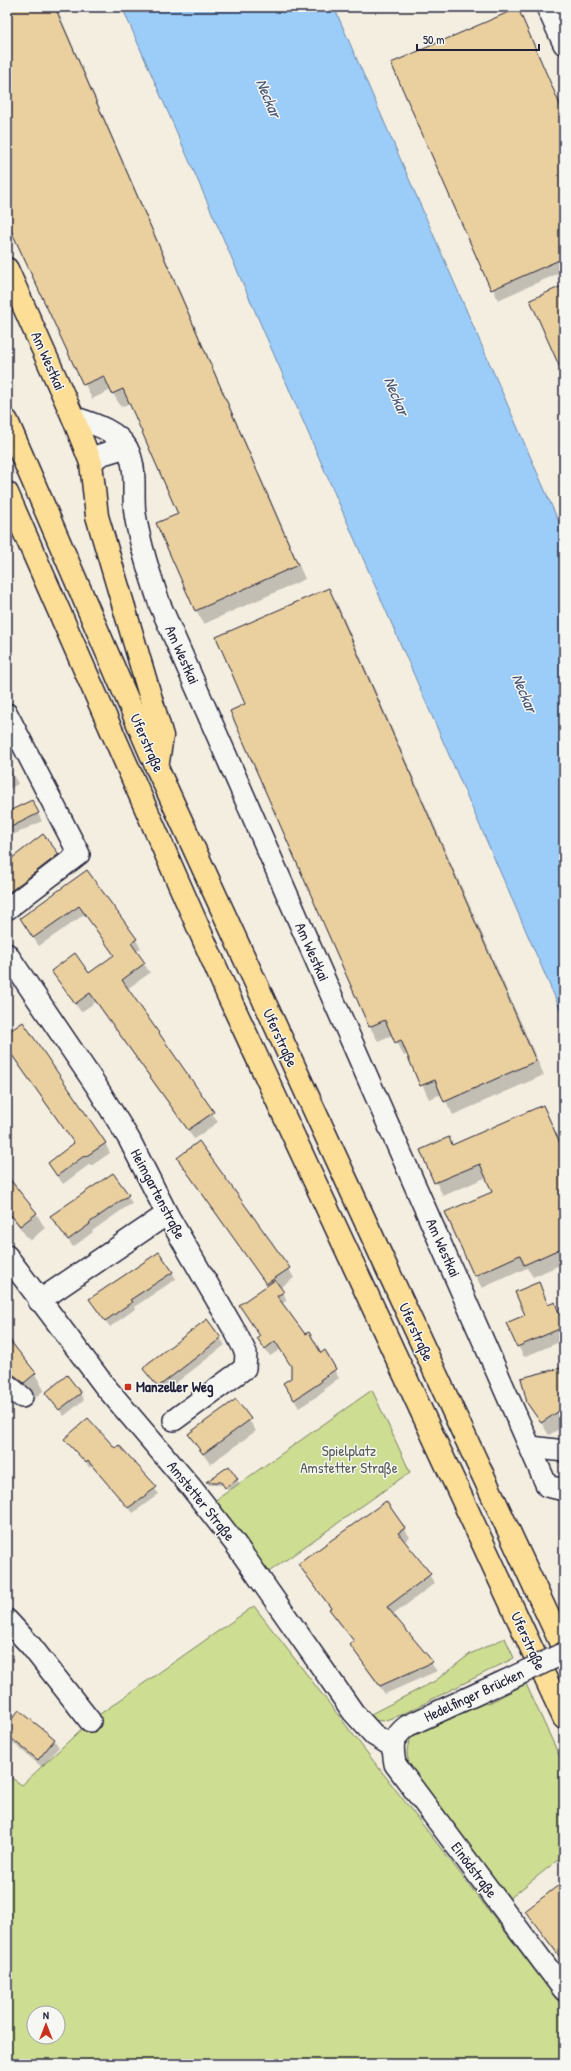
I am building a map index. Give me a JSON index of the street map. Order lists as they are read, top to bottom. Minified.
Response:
{"streets":{"main road":["Am Westkai","Uferstraße"],"street":["Heimgartenstraße","Amstetter Straße","Hedelfinger Brücken","Einödstraße"]},"crossings":[["Amstetter Straße","Hedelfinger Brücken"],["Amstetter Straße","Einödstraße"],["Hedelfinger Brücken","Einödstraße"]],"water":["Neckar"],"parks":["Spielplatz Amstetter Straße"],"places":{"transit":["Manzeller Weg"]},"scale_bar":"50 m","north":"top"}
